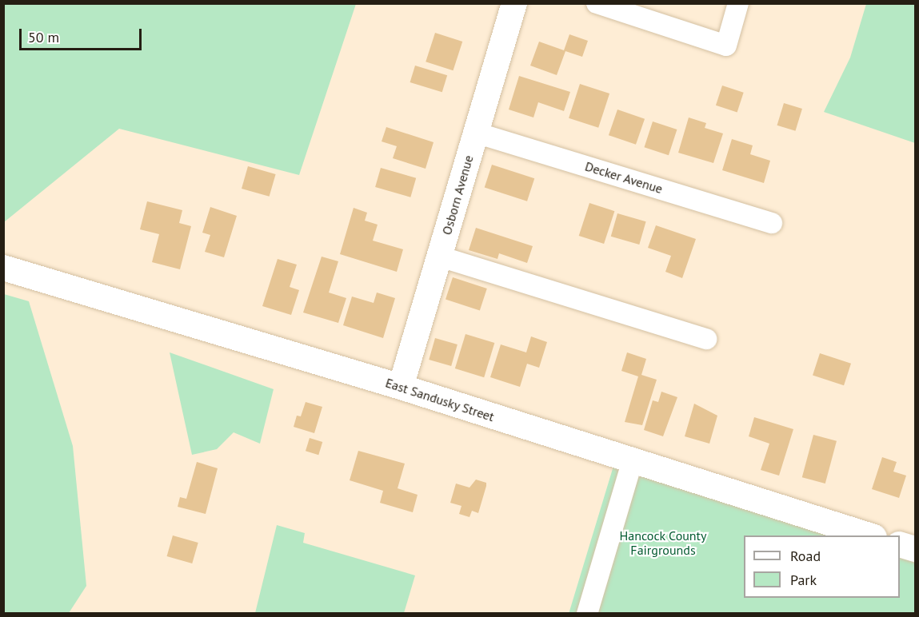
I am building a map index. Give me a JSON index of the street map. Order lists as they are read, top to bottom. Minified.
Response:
{"streets":{"main road":["Osborn Avenue","East Sandusky Street"],"street":["Decker Avenue"]},"crossings":[["Decker Avenue","Osborn Avenue"],["Osborn Avenue","East Sandusky Street"]],"parks":["Hancock County Fairgrounds"],"legend":["Road","Park"],"scale_bar":"50 m"}
